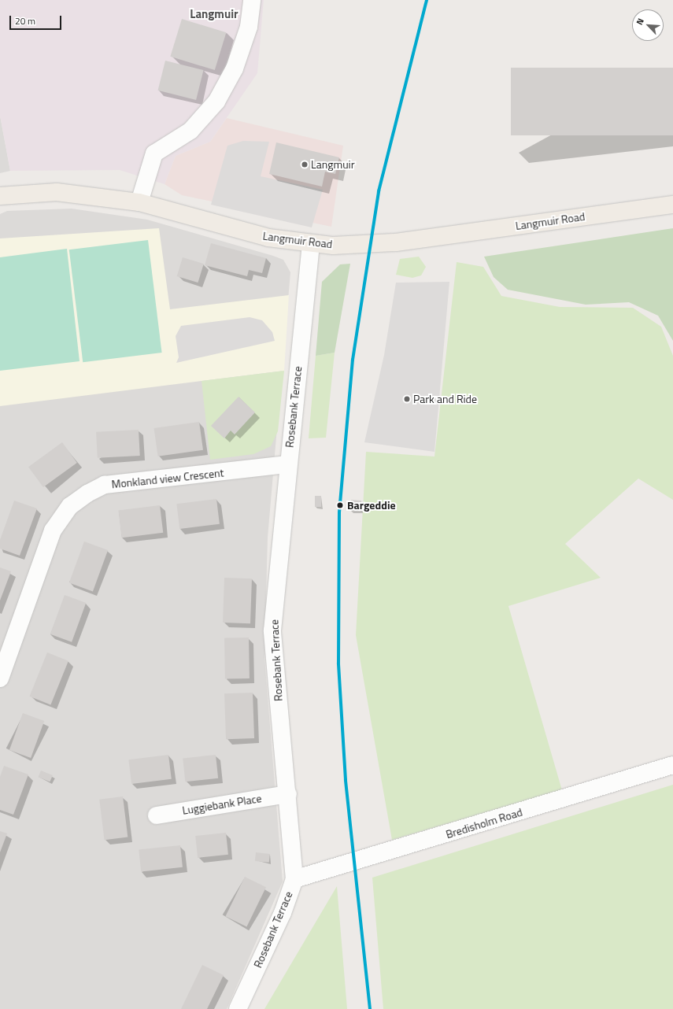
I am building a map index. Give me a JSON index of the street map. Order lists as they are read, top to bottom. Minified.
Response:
{"streets":{"main road":["Langmuir Road"],"street":["Rosebank Terrace","Monkland view Crescent","Luggiebank Place","Bredisholm Road"]},"crossings":[["Langmuir Road","Rosebank Terrace"],["Rosebank Terrace","Monkland view Crescent"],["Rosebank Terrace","Luggiebank Place"],["Rosebank Terrace","Bredisholm Road"]],"districts":["Langmuir"],"places":["Langmuir","Park and Ride","Bargeddie"],"scale_bar":"20 m","north":"top left"}
